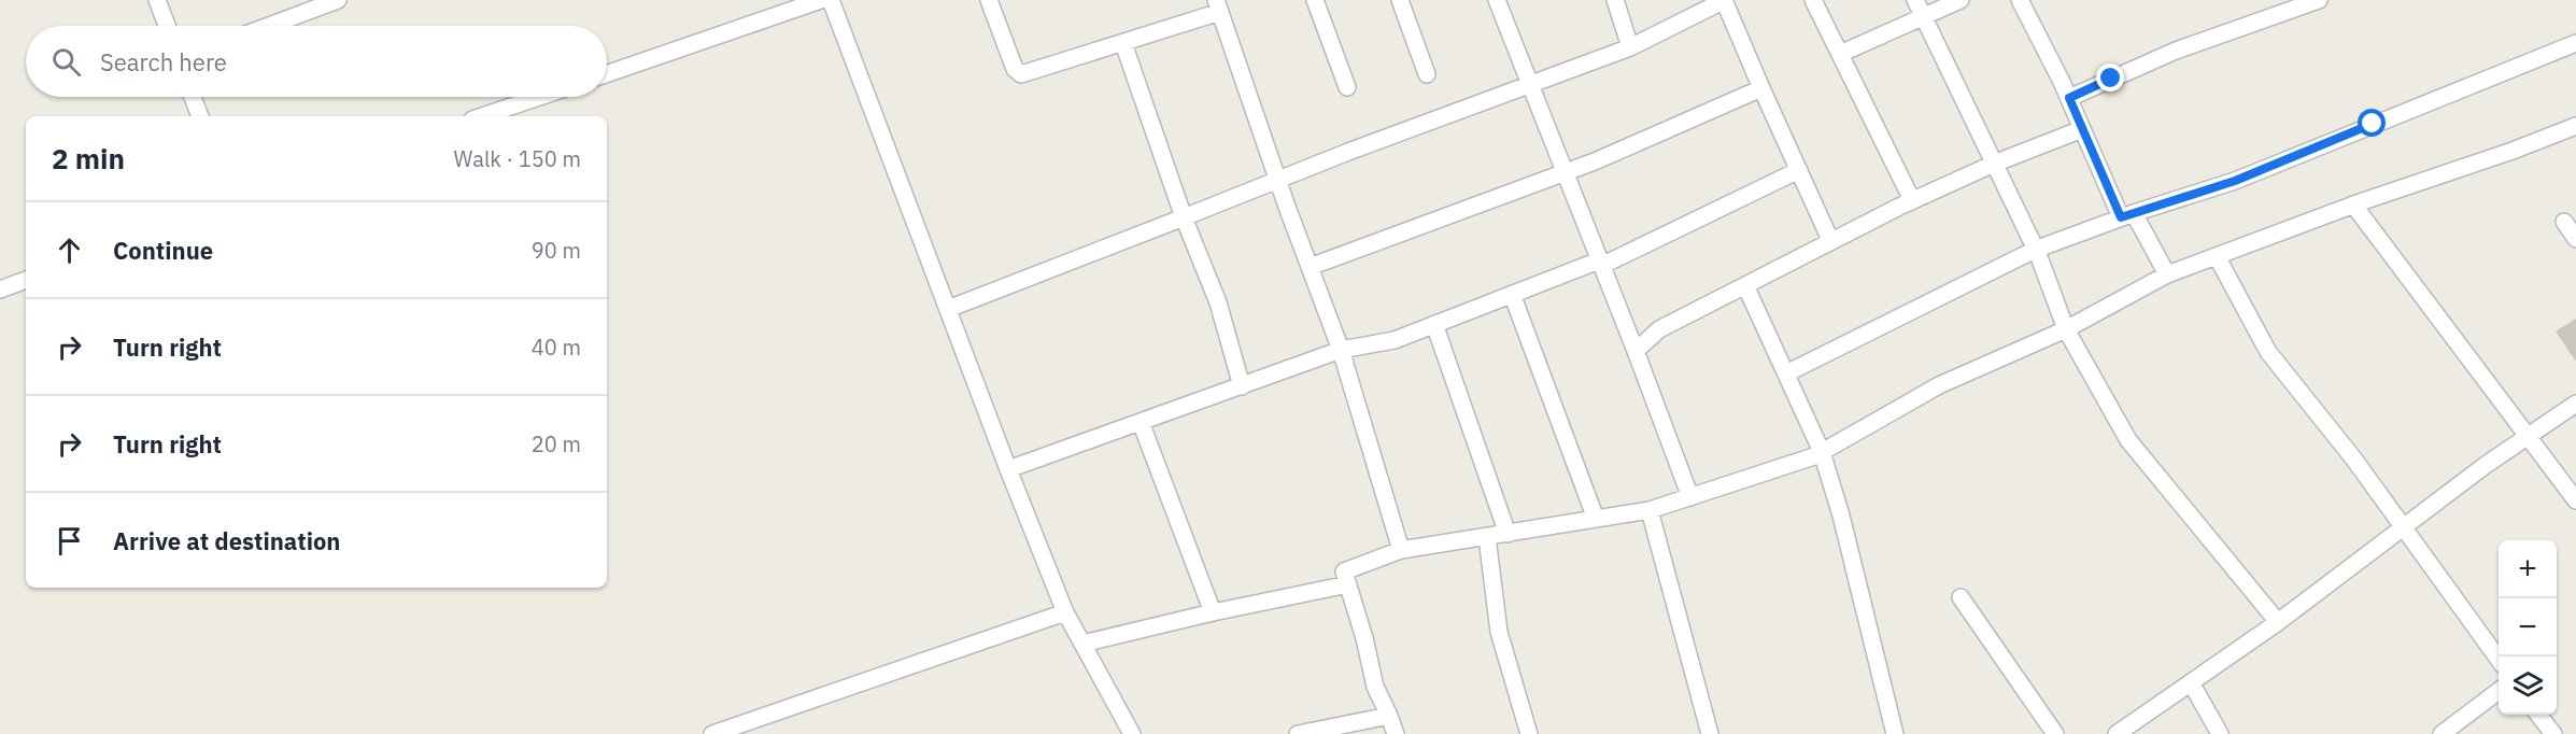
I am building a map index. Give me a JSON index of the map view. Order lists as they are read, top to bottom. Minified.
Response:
{"page":{"search":"Search here","heading":["2 min","Walk · 150 m"],"list":[["Continue","90 m"],["Turn right","40 m"],["Turn right","20 m"],"Arrive at destination"],"map_buttons":["+","−"]}}
